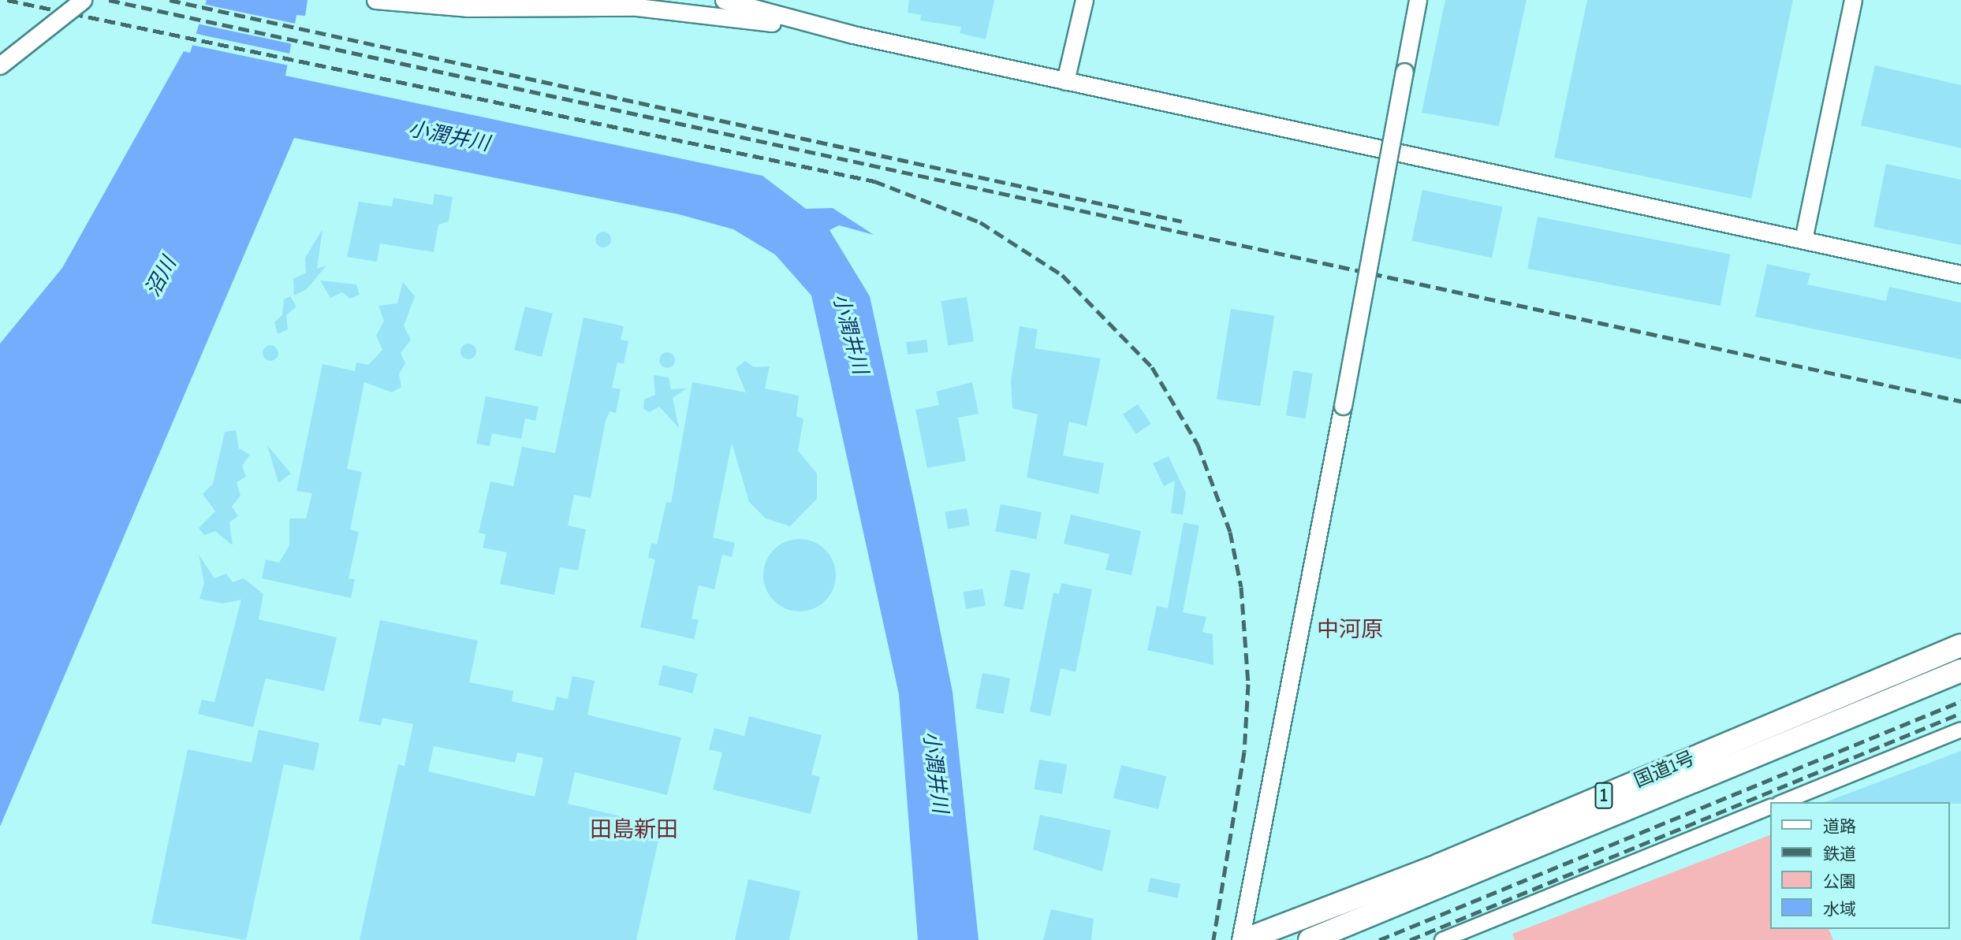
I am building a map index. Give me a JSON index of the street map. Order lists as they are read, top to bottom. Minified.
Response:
{"streets":{"highway":["国道1号","1"]},"districts":["中河原","田島新田"],"water":["小潤井川","沼川"],"legend":["道路","鉄道","公園","水域"]}
